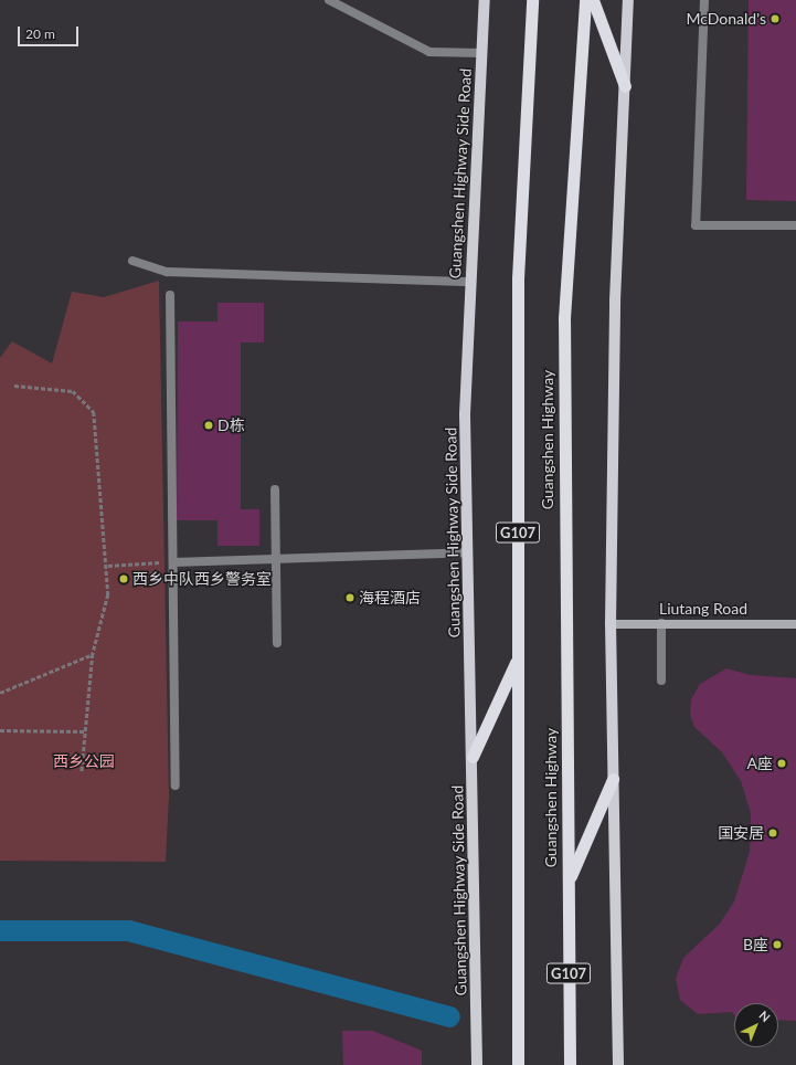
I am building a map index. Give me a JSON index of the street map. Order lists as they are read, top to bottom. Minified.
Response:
{"streets":{"highway":["Guangshen Highway","G107"],"main road":["Guangshen Highway Side Road","Liutang Road"]},"parks":["西乡公园"],"places":["McDonald's","D栋","西乡中队西乡警务室","海程酒店","A座","国安居","B座"],"scale_bar":"20 m","north":"top right"}
